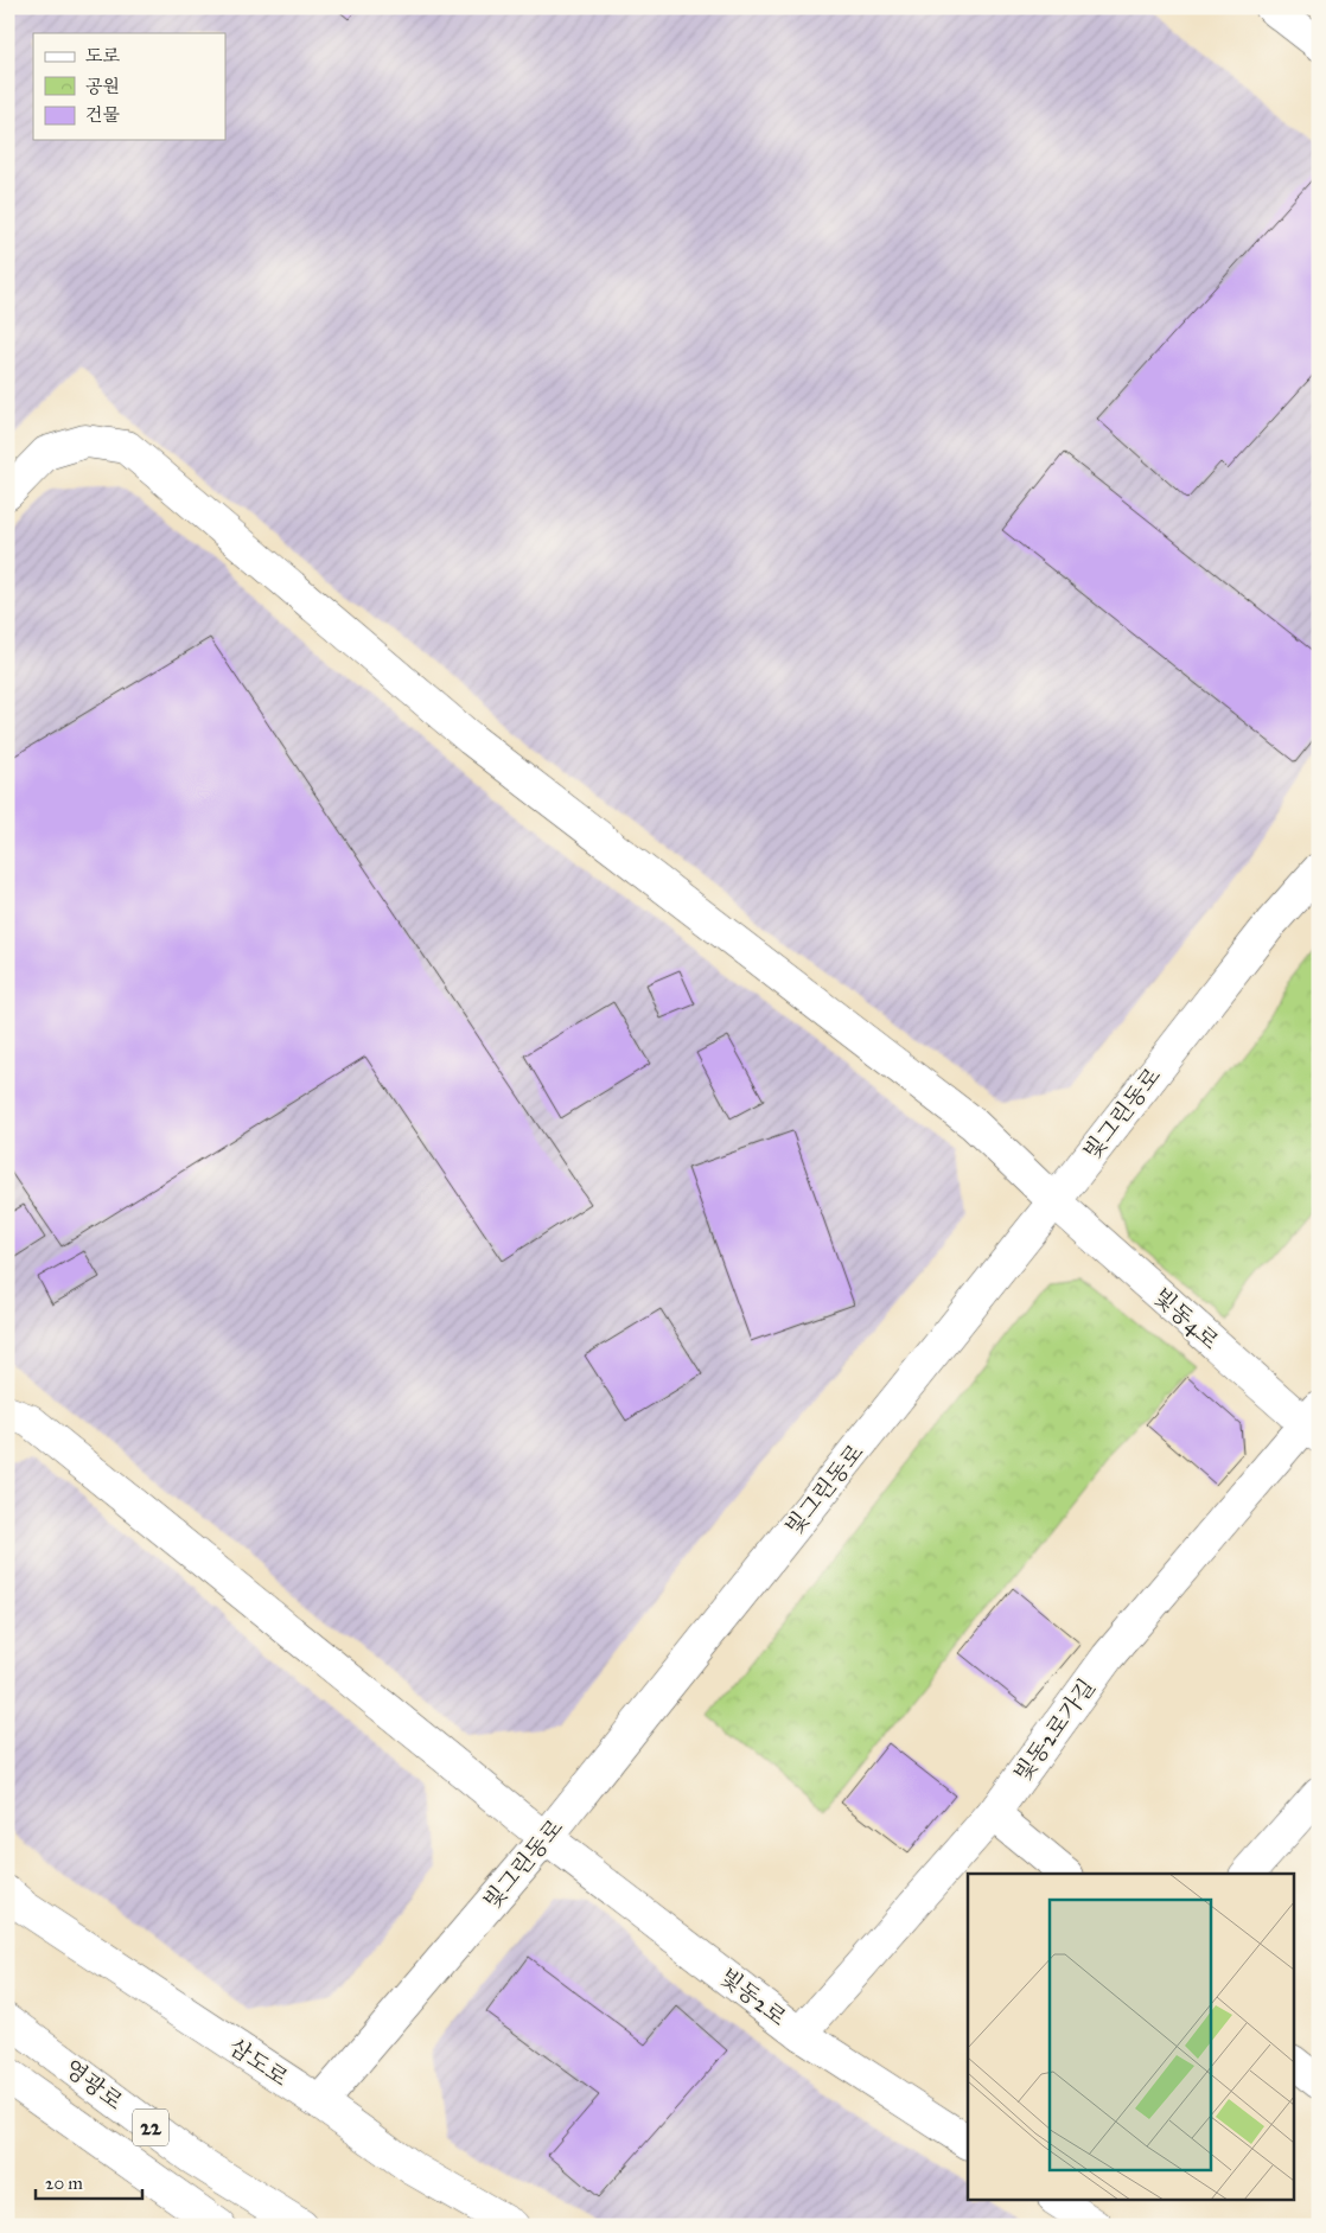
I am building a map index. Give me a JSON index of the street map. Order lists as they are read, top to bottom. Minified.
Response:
{"streets":{"street":["빛그린동로","빛동4로","빛동2로가길","빛동2로","삼도로","영광로","22"]},"crossings":[["빛그린동로","빛동4로"],["빛그린동로","빛동2로"],["빛그린동로","삼도로"],["빛동4로","빛동2로가길"],["빛동2로가길","빛동2로"]],"legend":["도로","공원","건물"],"scale_bar":"20 m"}
